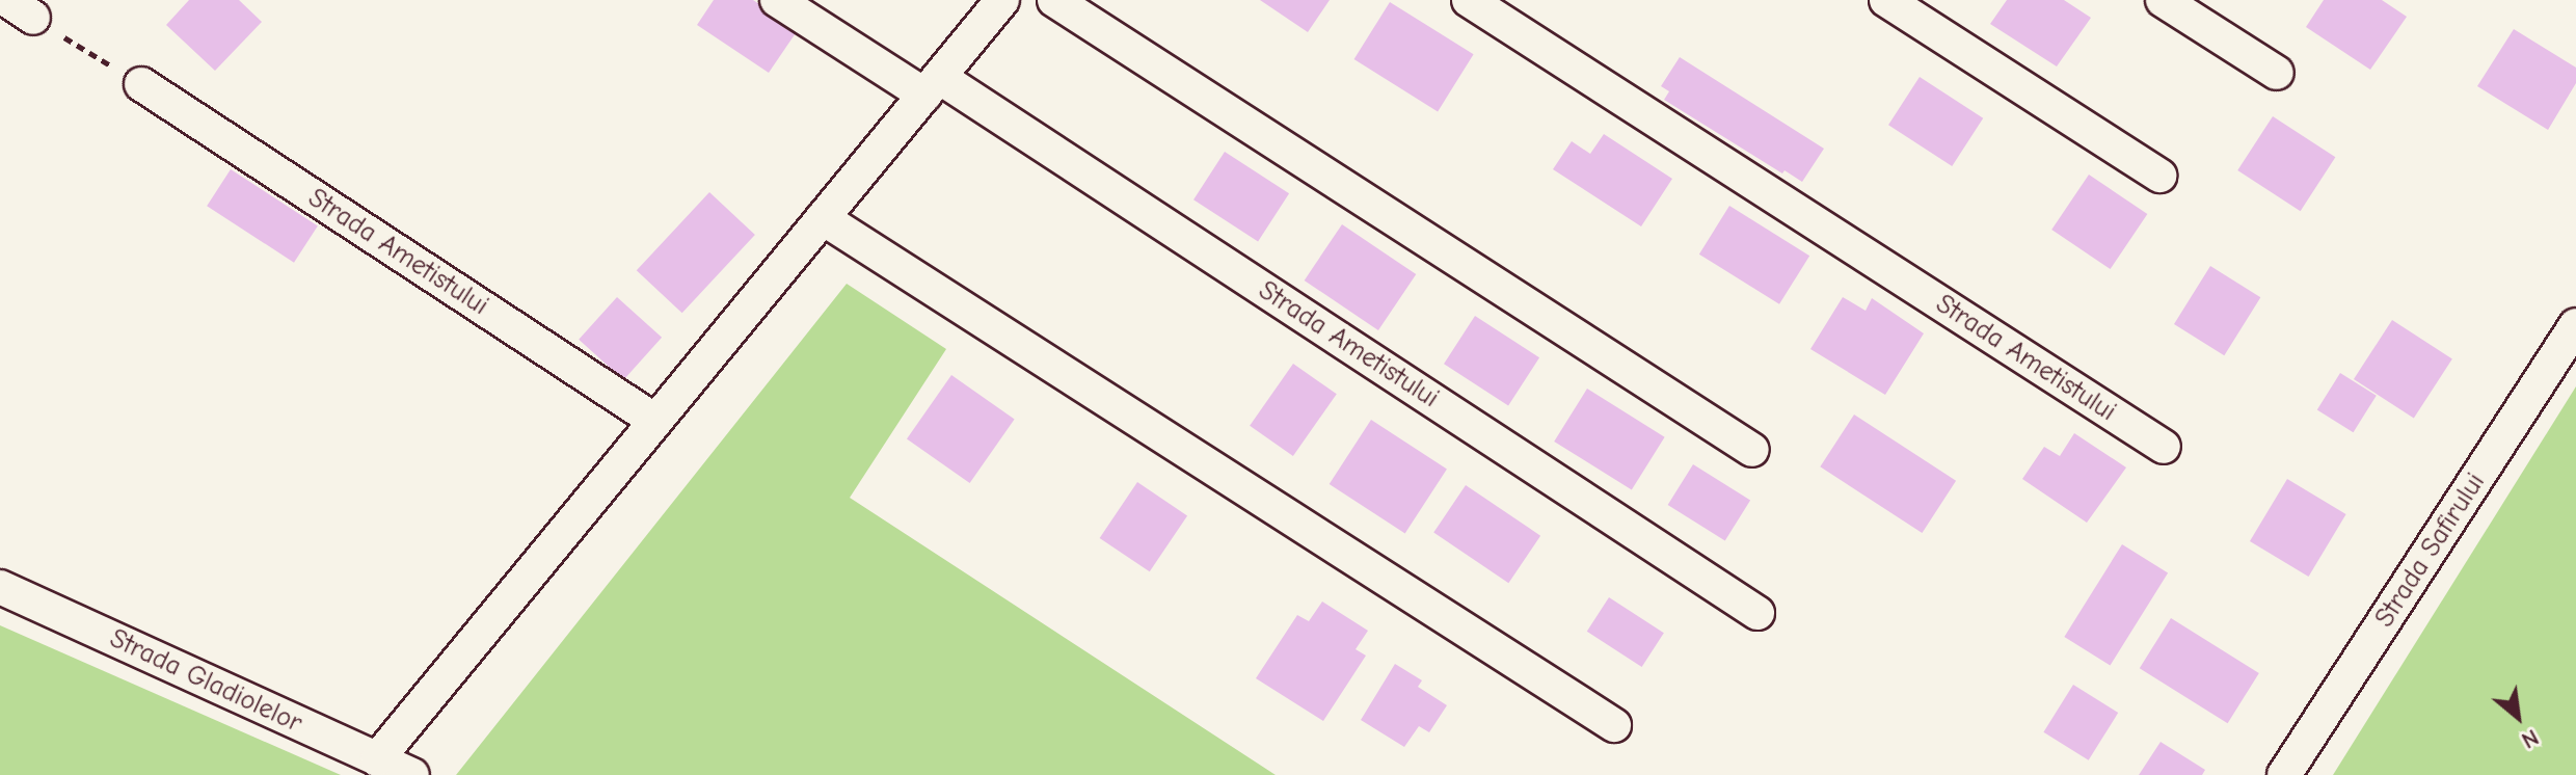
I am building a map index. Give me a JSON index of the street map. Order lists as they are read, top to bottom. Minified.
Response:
{"streets":{"street":["Strada Ametistului","Strada Safirului","Strada Gladiolelor"]},"north":"bottom right"}
